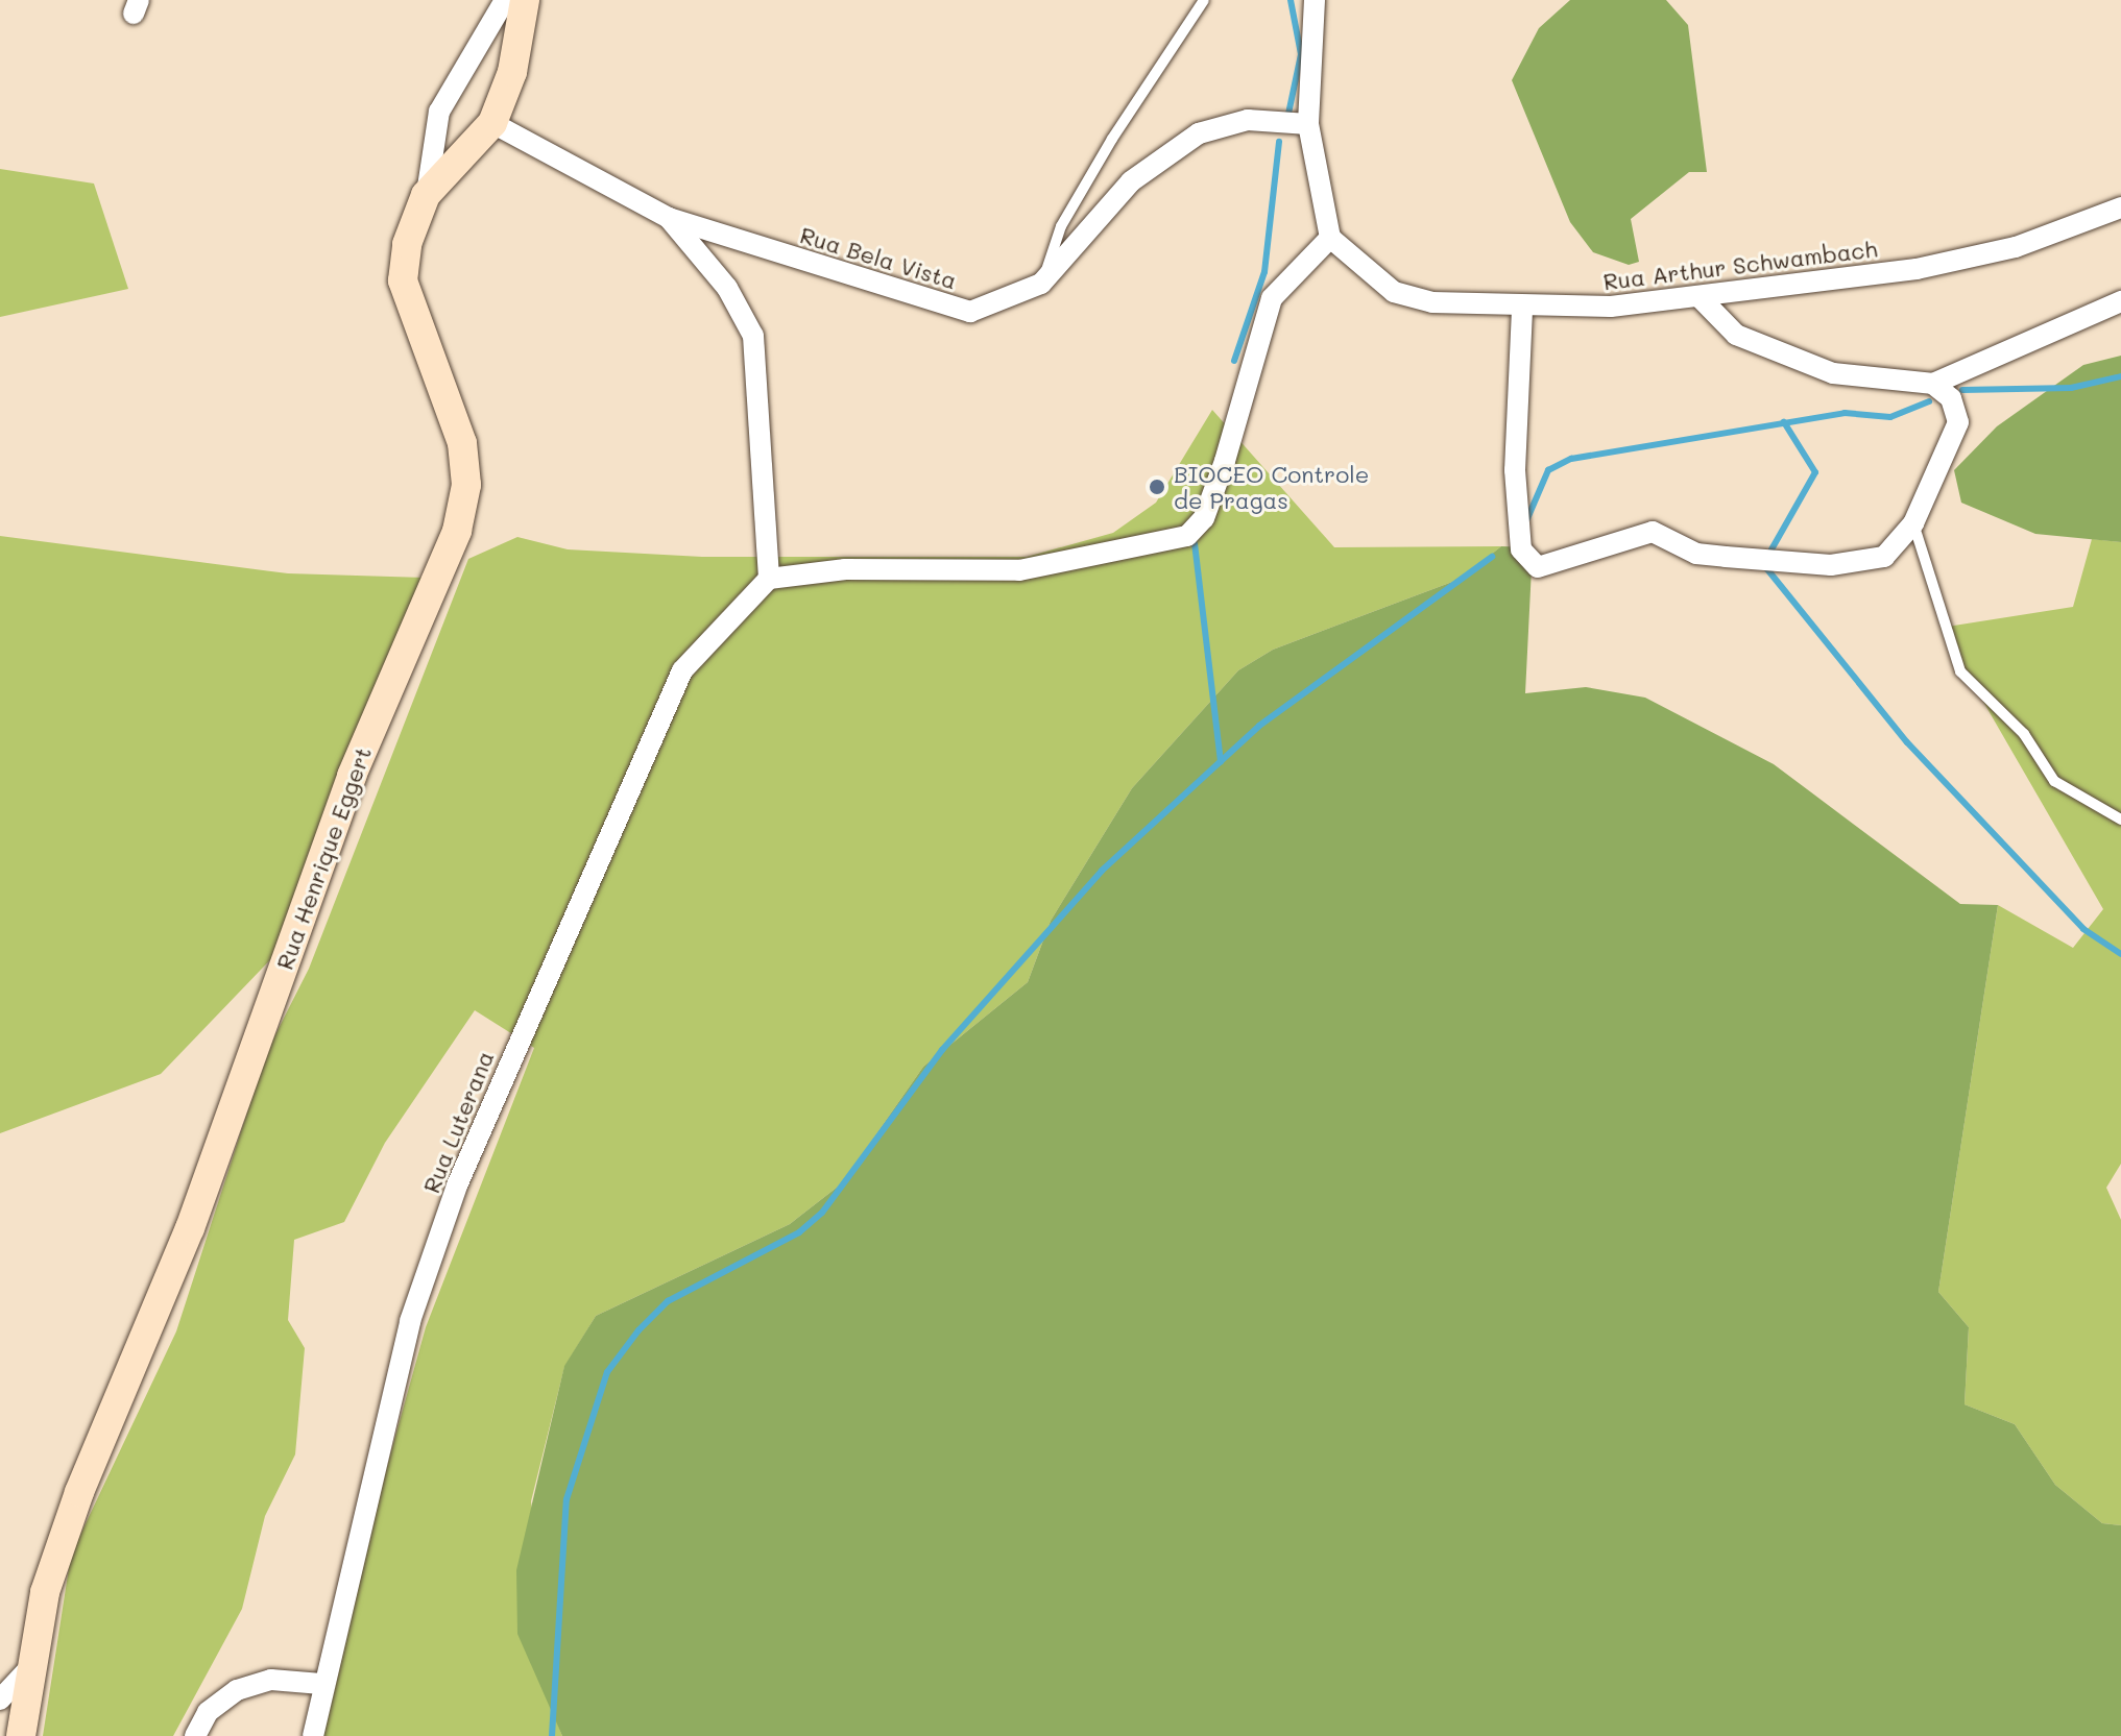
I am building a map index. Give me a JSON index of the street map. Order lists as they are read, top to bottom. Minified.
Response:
{"streets":{"street":["Rua Bela Vista","Rua Arthur Schwambach","Rua Henrique Eggert","Rua Luterana"]},"crossings":[["Rua Bela Vista","Rua Henrique Eggert"]],"places":["BIOCEO Controle de Pragas"]}
